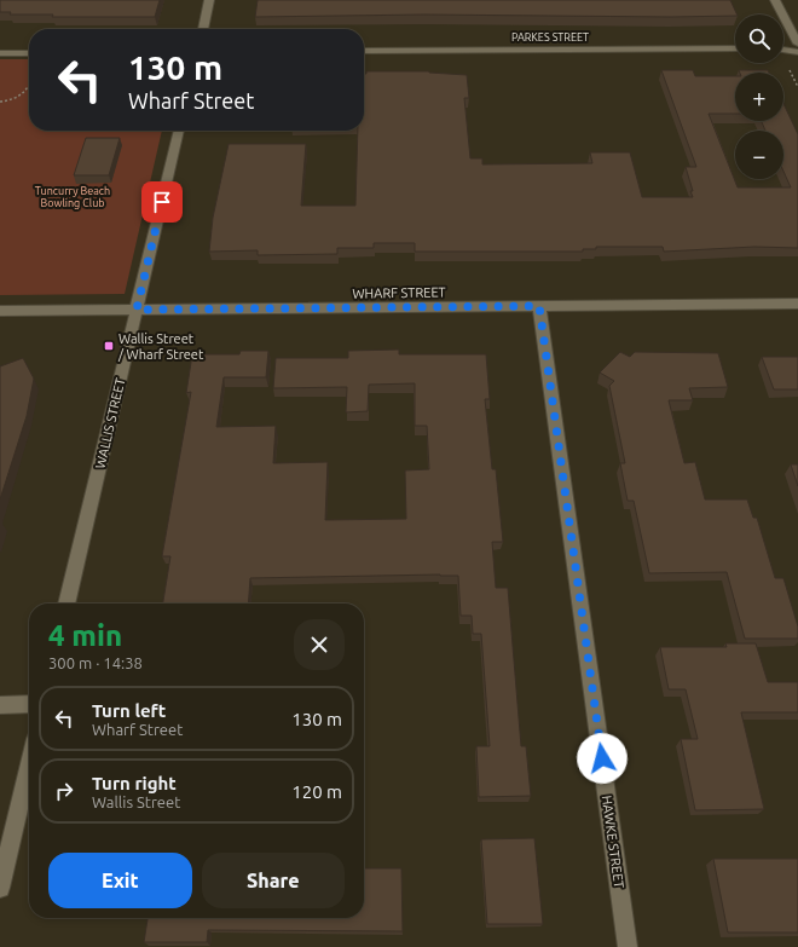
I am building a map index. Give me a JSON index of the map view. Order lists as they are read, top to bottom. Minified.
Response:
{"streets":{"street":["PARKES STREET","WHARF STREET","WALLIS STREET","HAWKE STREET"]},"crossings":[["WHARF STREET","WALLIS STREET"],["WHARF STREET","HAWKE STREET"]],"parks":["Tuncurry Beach Bowling Club"],"places":{"transit":["Wallis Street / Wharf Street"]},"page":{"map_buttons":["+","−"],"turn":["130 m","Wharf Street"],"heading":["4 min","300 m · 14:38"],"list":[{"name":"Turn left","note":"Wharf Street","value":"130 m"},{"name":"Turn right","note":"Wallis Street","value":"120 m"}],"buttons":["Exit","Share"]}}
